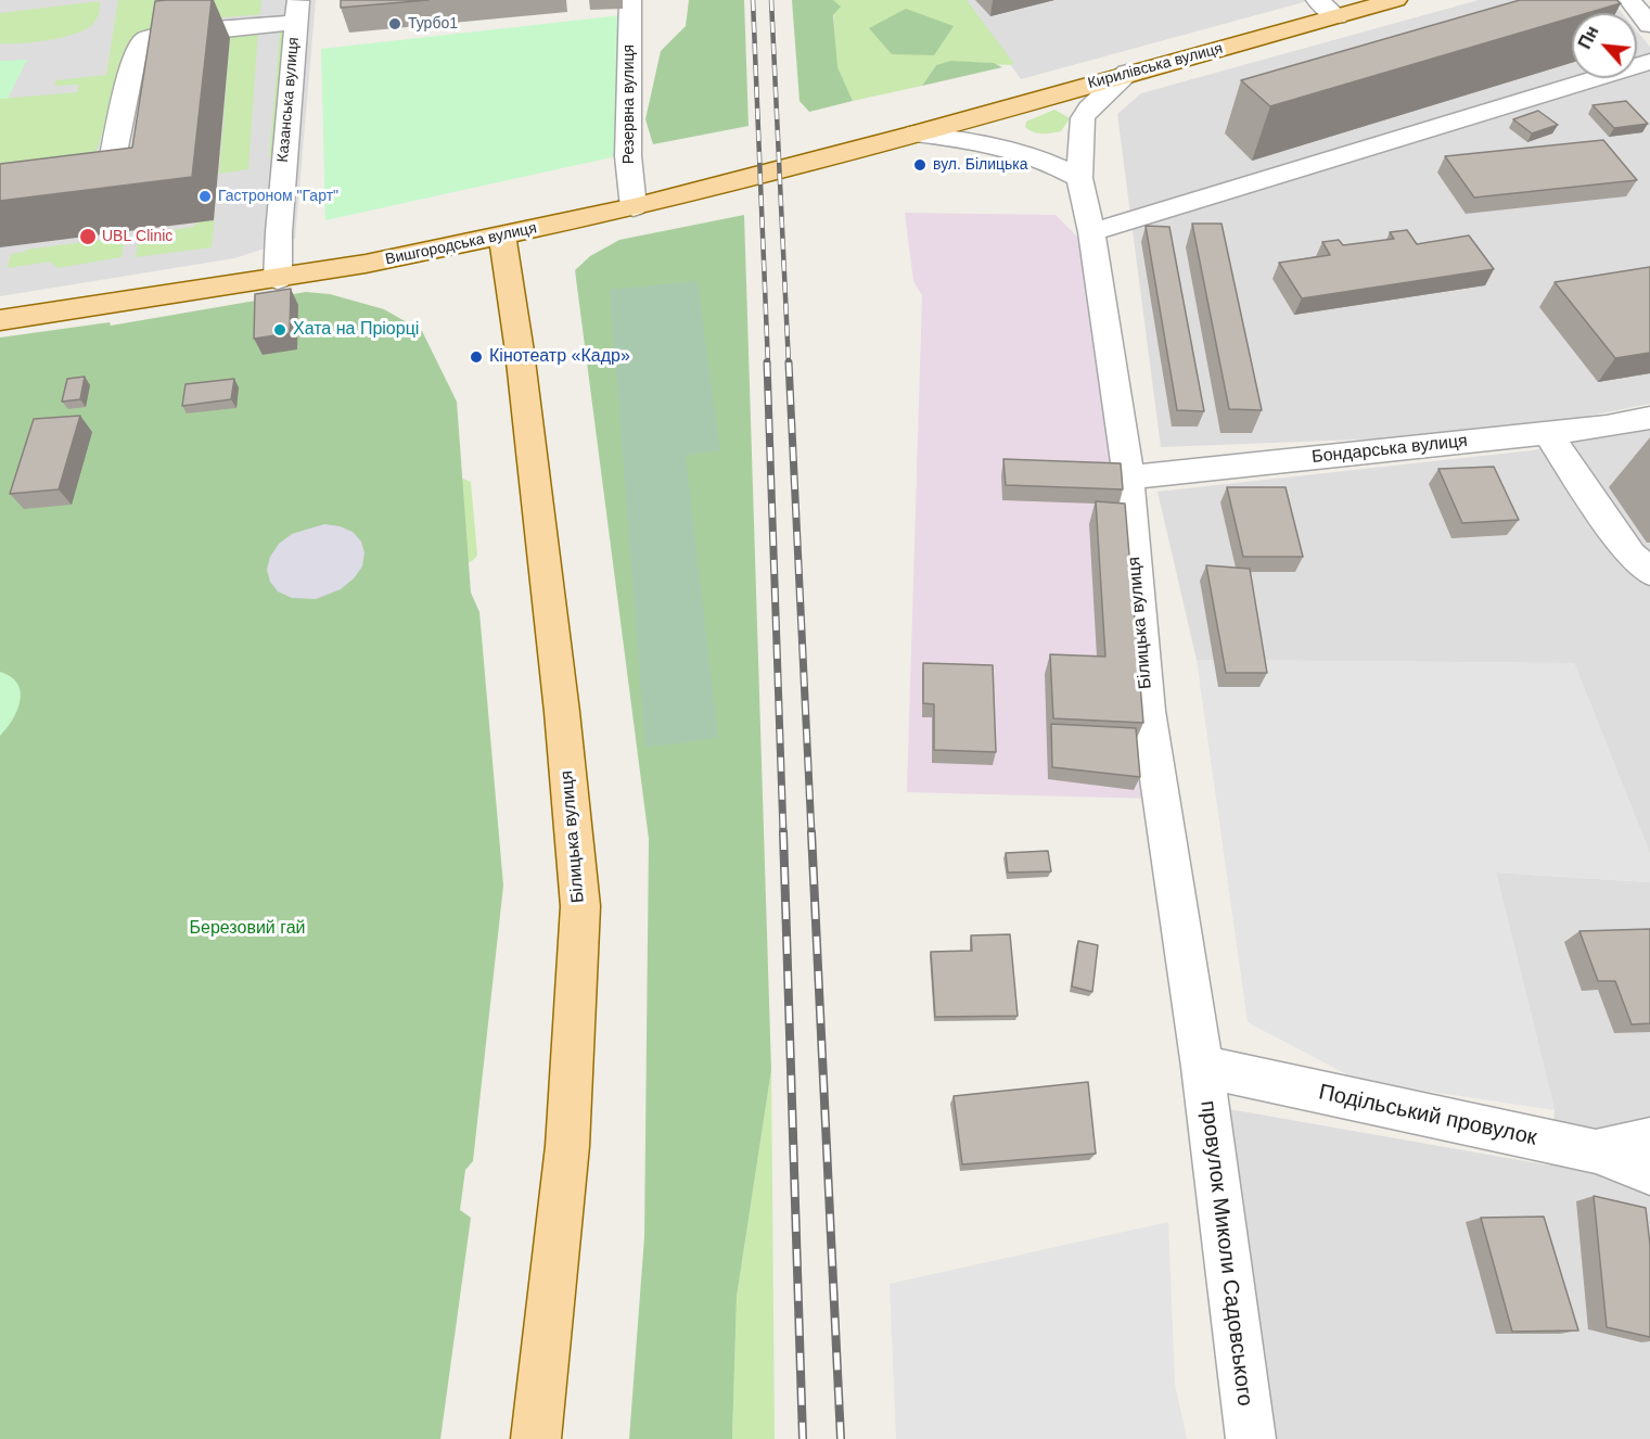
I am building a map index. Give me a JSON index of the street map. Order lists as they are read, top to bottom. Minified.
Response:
{"streets":{"main road":["Кирилівська вулиця","Вишгородська вулиця","Білицька вулиця"],"street":["Казанська вулиця","Резервна вулиця","Бондарська вулиця","Подільський провулок","провулок Миколи Садовського"]},"crossings":[["Кирилівська вулиця","Вишгородська вулиця"],["Кирилівська вулиця","Білицька вулиця"],["Казанська вулиця","Вишгородська вулиця"],["Резервна вулиця","Вишгородська вулиця"],["Вишгородська вулиця","Білицька вулиця"],["Бондарська вулиця","Білицька вулиця"],["Білицька вулиця","Подільський провулок"],["Білицька вулиця","провулок Миколи Садовського"],["Подільський провулок","провулок Миколи Садовського"]],"parks":["Березовий гай"],"places":["Турбо1","вул. Білицька","Гастроном \"Гарт\"","UBL Clinic","Хата на Пріорці","Кінотеатр «Кадр»"],"north":"top left"}
